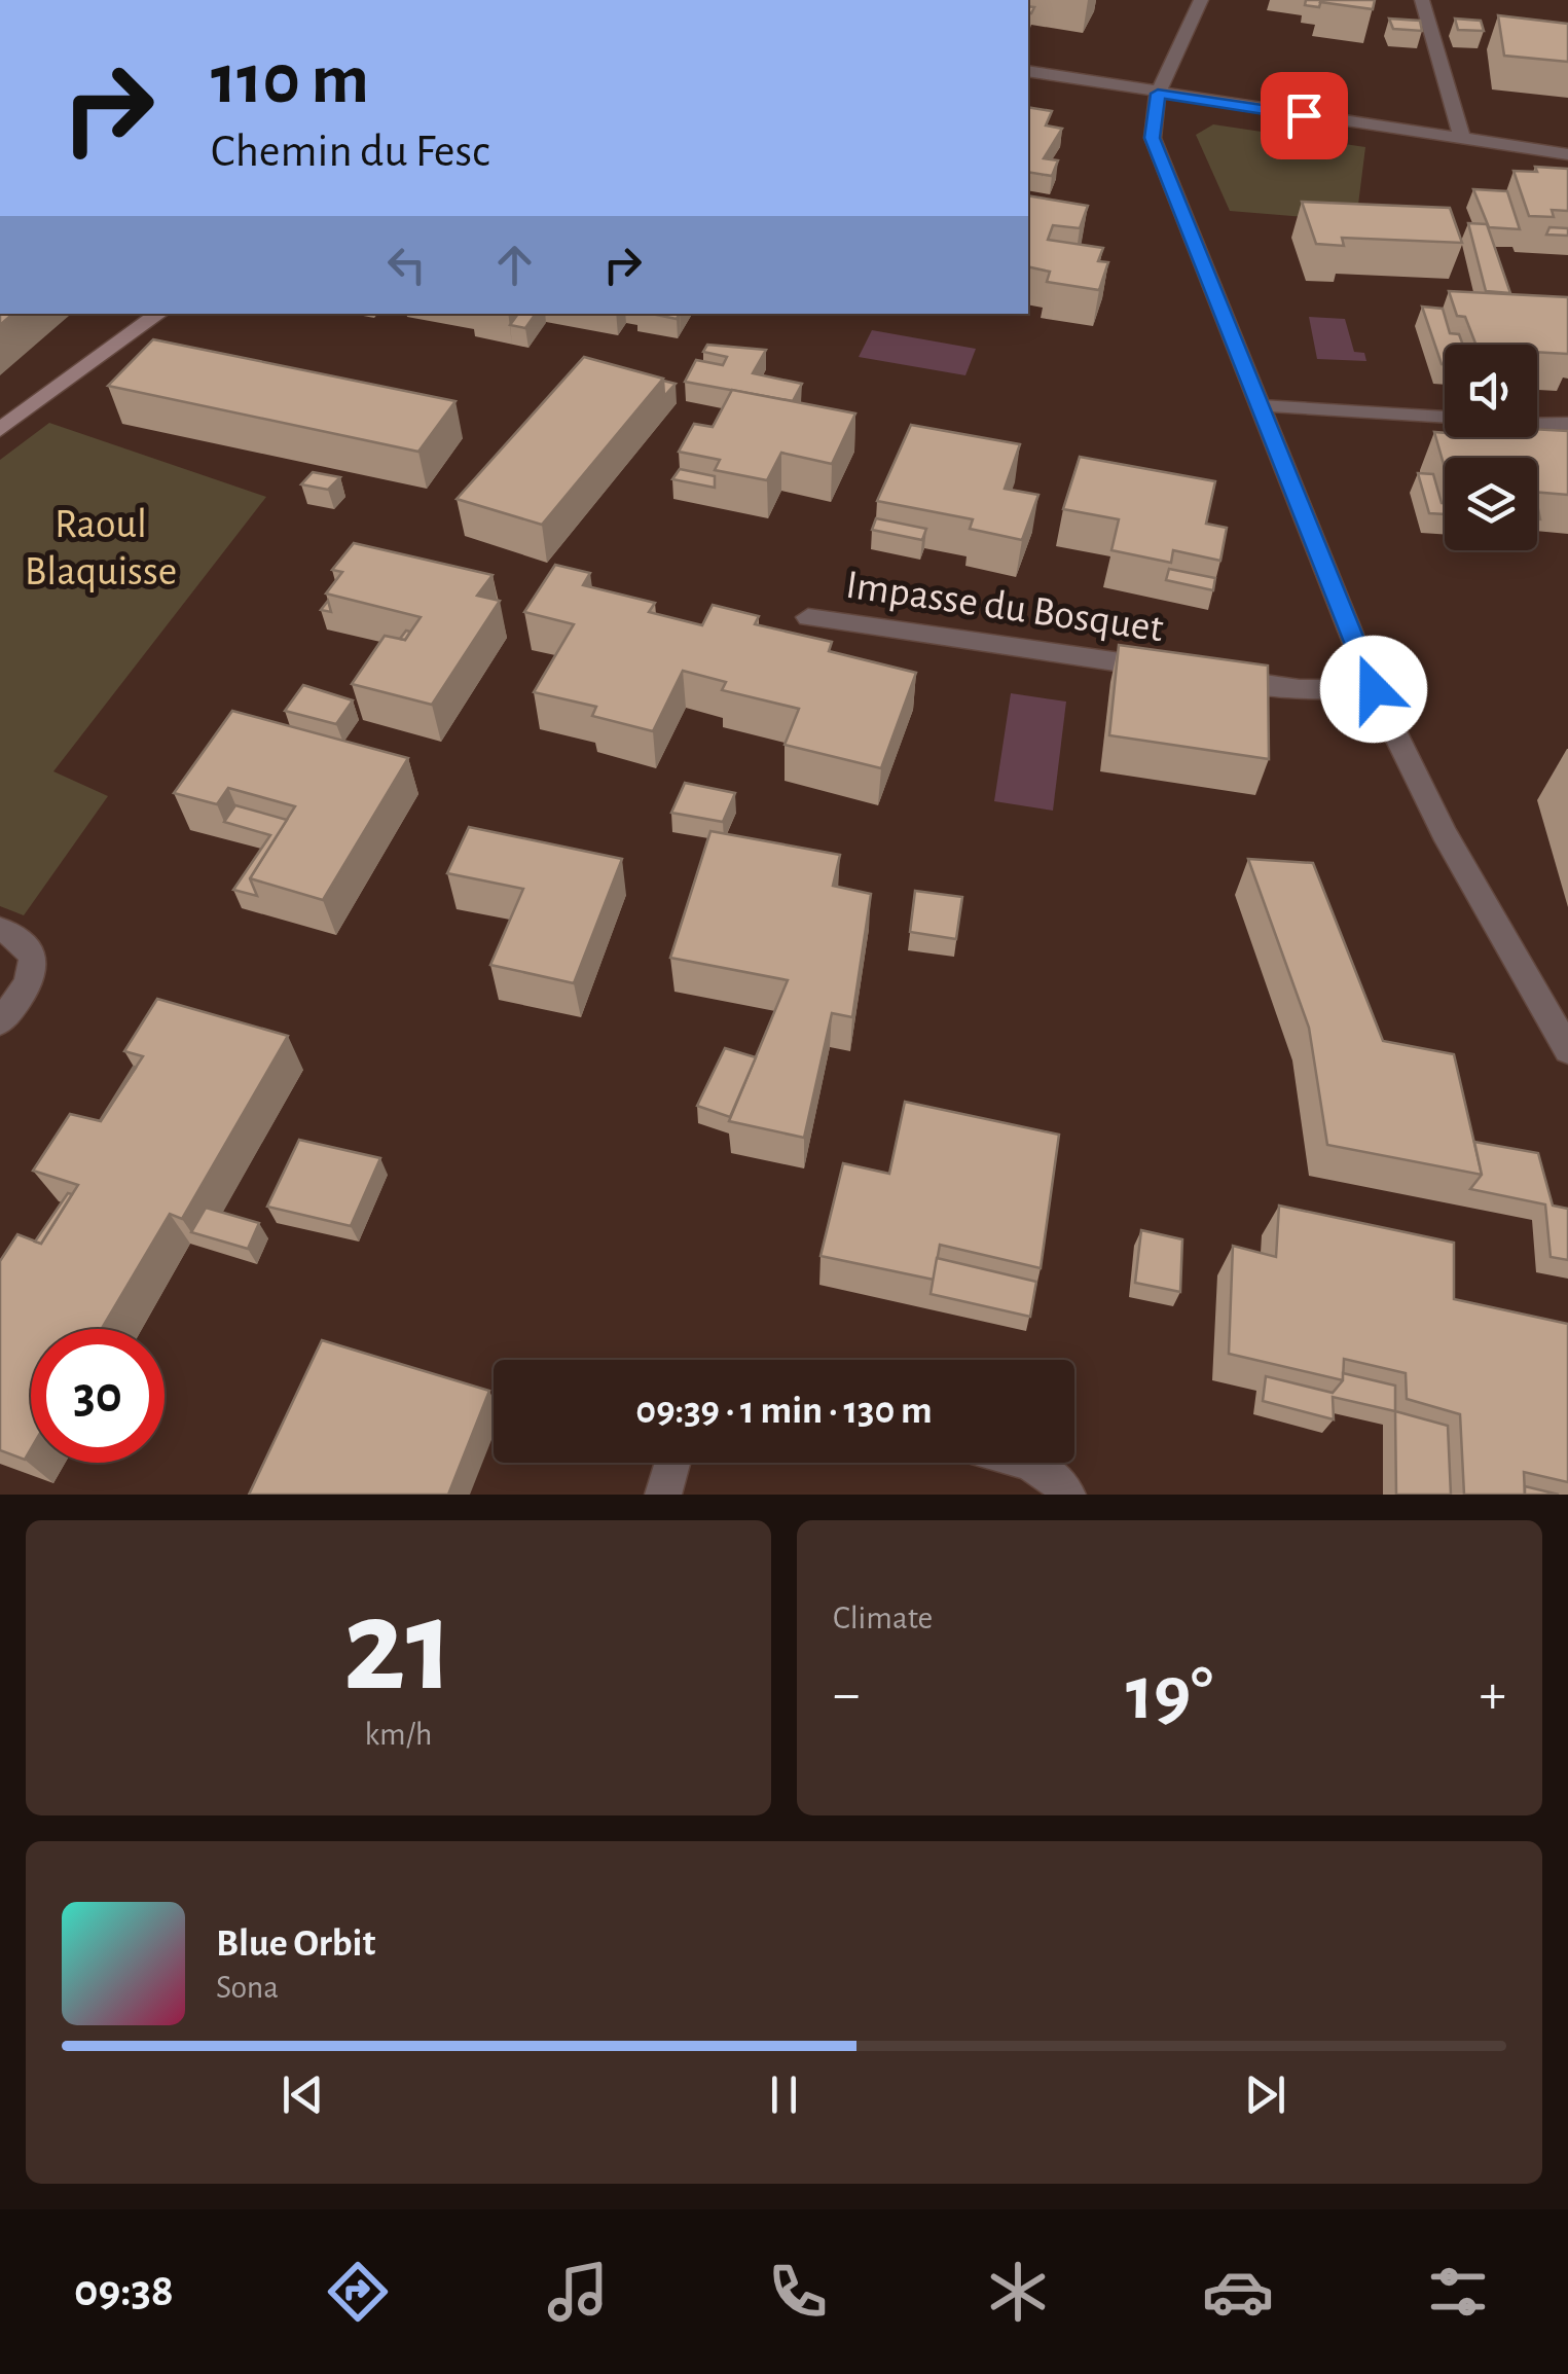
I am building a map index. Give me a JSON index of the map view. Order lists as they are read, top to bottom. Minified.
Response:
{"streets":{"street":["Impasse du Bosquet"]},"parks":["Raoul Blaquisse"],"page":{"turn":["110 m","Chemin du Fesc"],"limit":"30","trip":"09:39 · 1 min · 130 m","tile":[["21","km/h"],"Climate"],"heat":["−","19°","+"],"song":["Blue Orbit","Sona"],"tabs":"09:38"}}
